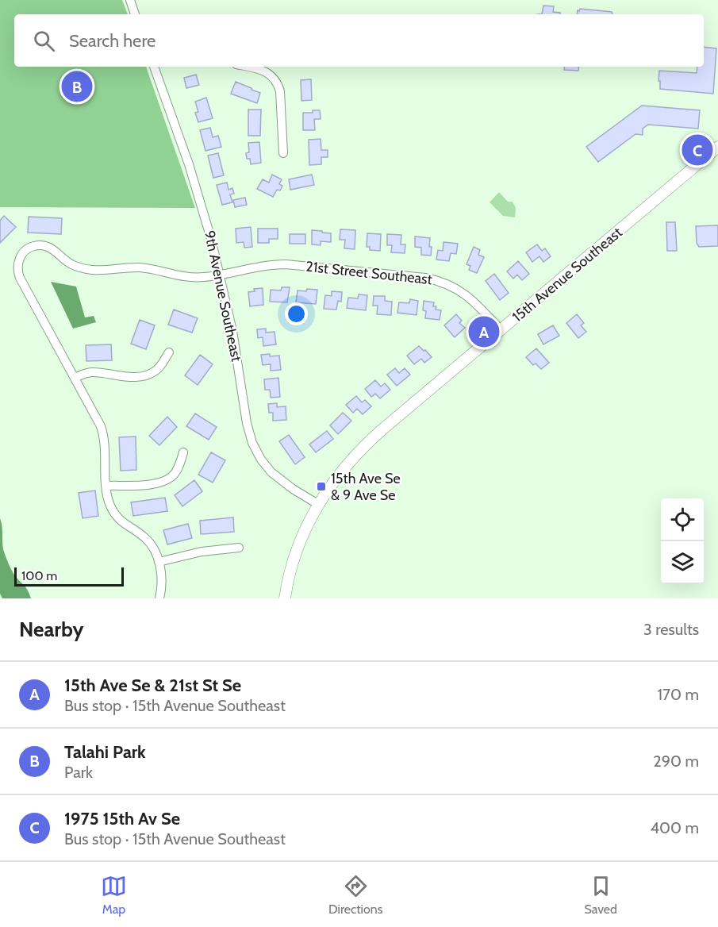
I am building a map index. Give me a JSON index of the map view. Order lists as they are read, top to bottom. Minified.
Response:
{"streets":{"main road":["15th Avenue Southeast"],"street":["21st Street Southeast","9th Avenue Southeast"]},"crossings":[["21st Street Southeast","15th Avenue Southeast"],["21st Street Southeast","9th Avenue Southeast"],["15th Avenue Southeast","9th Avenue Southeast"]],"places":{"transit":["15th Ave Se & 9 Ave Se"]},"scale_bar":"100 m","page":{"search":"Search here","pins":["B","C","A"],"scale":"100 m","heading":["Nearby","3 results"],"list":[{"mark":"A","name":"15th Ave Se & 21st St Se","note":"Bus stop · 15th Avenue Southeast","value":"170 m"},{"mark":"B","name":"Talahi Park","note":"Park","value":"290 m"},{"mark":"C","name":"1975 15th Av Se","note":"Bus stop · 15th Avenue Southeast","value":"400 m"}],"nav":["Map","Directions","Saved"]}}
